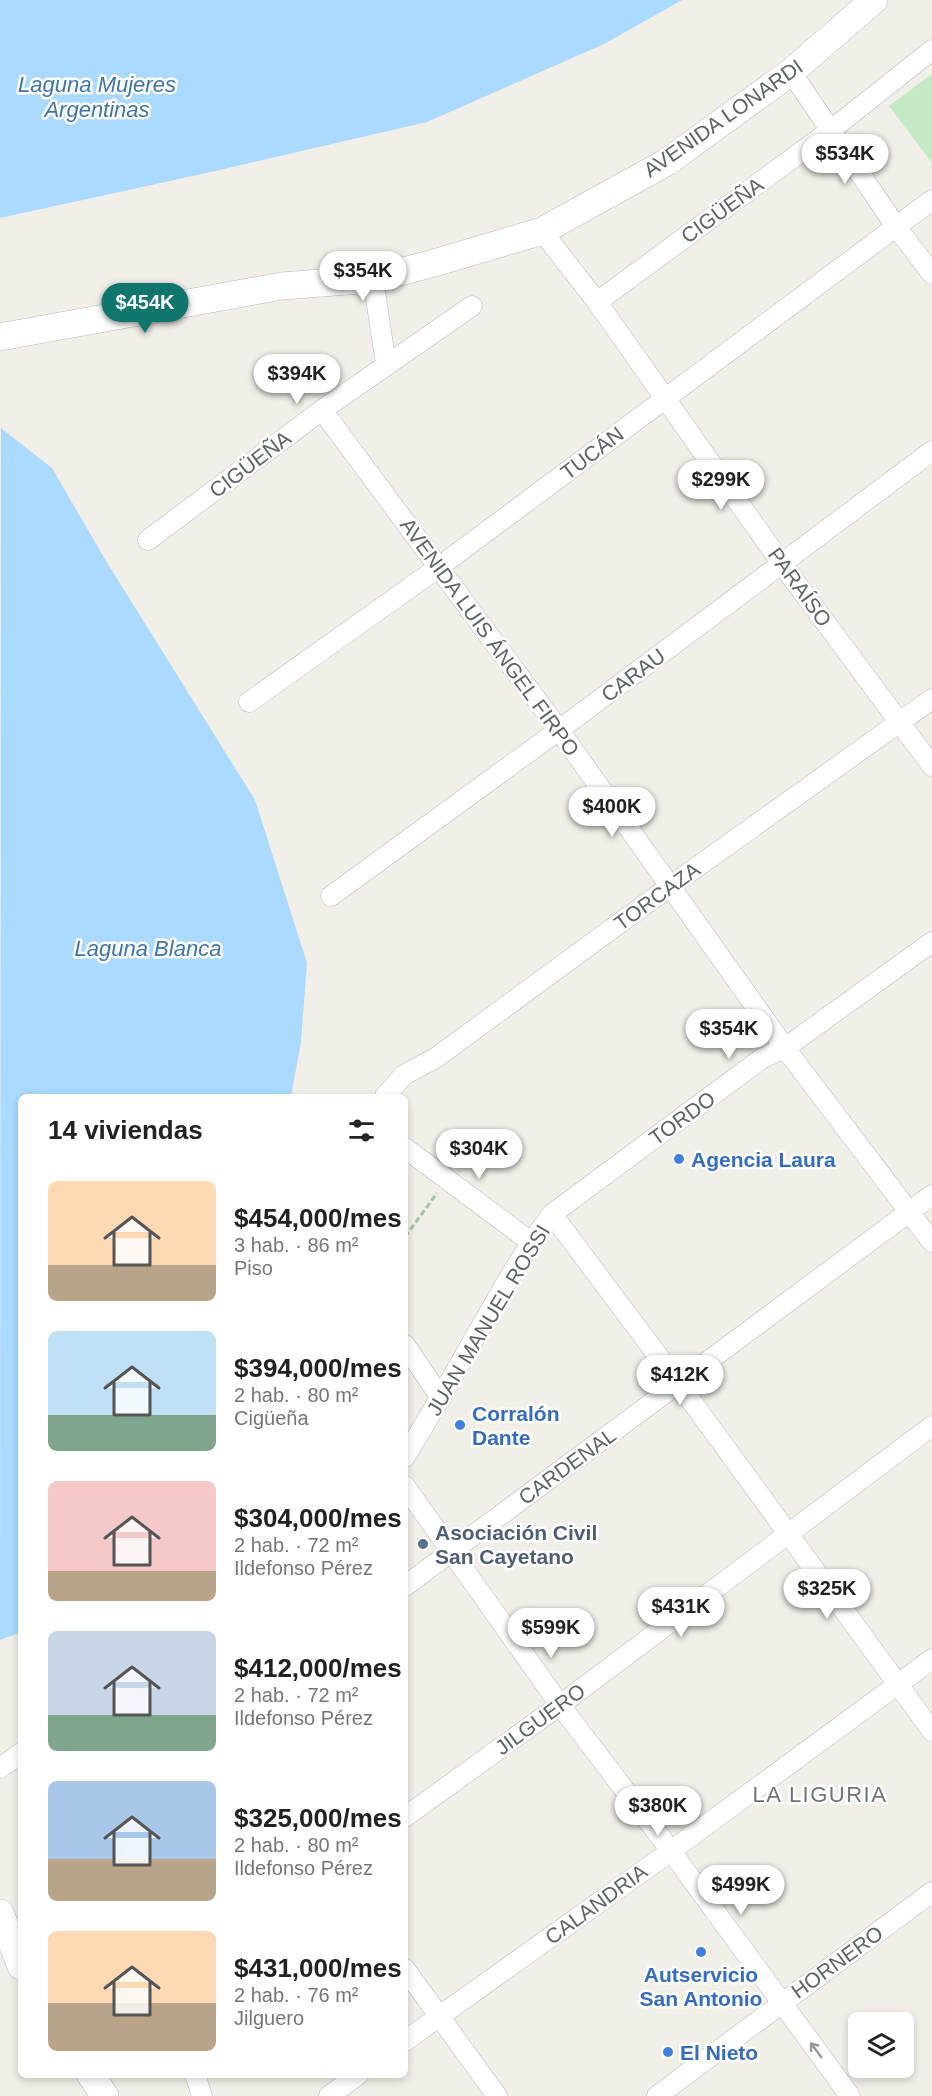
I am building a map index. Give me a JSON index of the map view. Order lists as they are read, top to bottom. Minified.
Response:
{"streets":{"street":["AVENIDA LONARDI","CIGÜEÑA","TUCÁN","PARAÍSO","AVENIDA LUIS ÁNGEL FIRPO","CARAU","TORCAZA","TORDO","JUAN MANUEL ROSSI","CARDENAL","JILGUERO","CALANDRIA","HORNERO"]},"crossings":[["AVENIDA LONARDI","PARAÍSO"],["CIGÜEÑA","PARAÍSO"],["CIGÜEÑA","AVENIDA LUIS ÁNGEL FIRPO"],["TUCÁN","PARAÍSO"],["TUCÁN","AVENIDA LUIS ÁNGEL FIRPO"],["PARAÍSO","CARAU"],["PARAÍSO","TORCAZA"],["AVENIDA LUIS ÁNGEL FIRPO","CARAU"],["AVENIDA LUIS ÁNGEL FIRPO","TORCAZA"],["AVENIDA LUIS ÁNGEL FIRPO","TORDO"],["AVENIDA LUIS ÁNGEL FIRPO","CARDENAL"],["TORDO","JUAN MANUEL ROSSI"]],"districts":["LA LIGURIA"],"water":["Laguna Mujeres Argentinas","Laguna Blanca"],"places":["Agencia Laura","Corralón Dante","Asociación Civil San Cayetano","Autservicio San Antonio","El Nieto"],"page":{"price":["$534K","$354K","$454K","$394K","$299K","$400K","$354K","$304K","$412K","$325K","$431K","$599K","$380K","$499K"],"heading":"14 viviendas","list":[{"name":"$454,000/mes","note":"3 hab. · 86 m² · Piso"},{"name":"$394,000/mes","note":"2 hab. · 80 m² · Cigüeña"},{"name":"$304,000/mes","note":"2 hab. · 72 m² · Ildefonso Pérez"},{"name":"$412,000/mes","note":"2 hab. · 72 m² · Ildefonso Pérez"},{"name":"$325,000/mes","note":"2 hab. · 80 m² · Ildefonso Pérez"},{"name":"$431,000/mes","note":"2 hab. · 76 m² · Jilguero"}]}}
